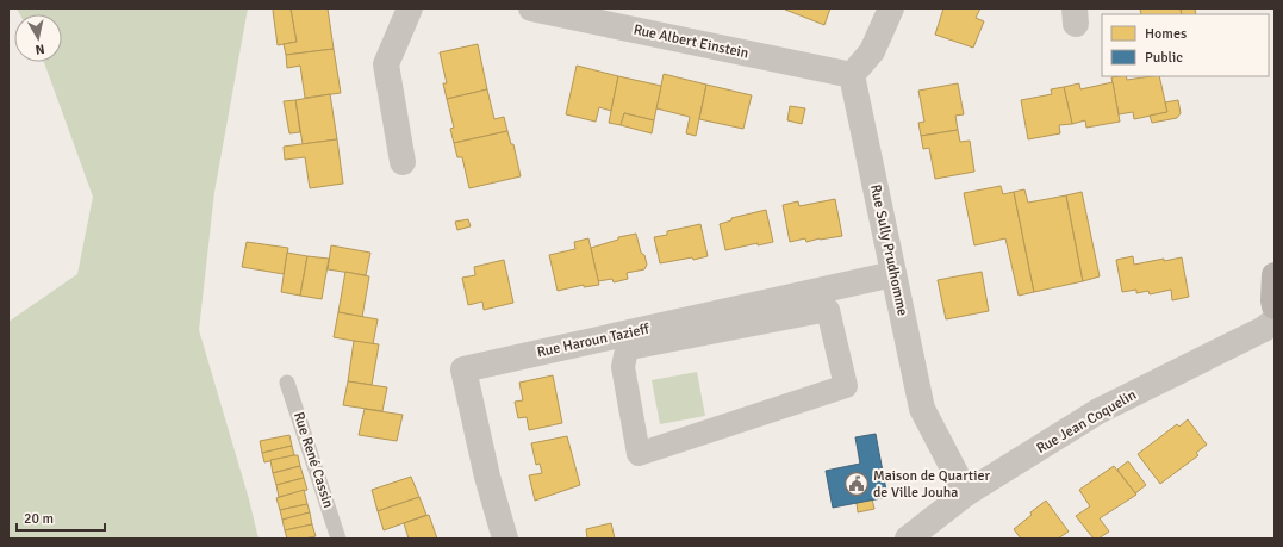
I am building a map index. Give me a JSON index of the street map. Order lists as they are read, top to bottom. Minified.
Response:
{"streets":{"street":["Rue Albert Einstein","Rue Sully Prudhomme","Rue Haroun Tazieff","Rue Jean Coquelin"],"lane":["Rue René Cassin"]},"crossings":[["Rue Albert Einstein","Rue Sully Prudhomme"],["Rue Sully Prudhomme","Rue Haroun Tazieff"],["Rue Sully Prudhomme","Rue Jean Coquelin"]],"places":{"public building":["Maison de Quartier de Ville Jouha"]},"legend":["Homes","Public"],"scale_bar":"20 m","north":"bottom"}
